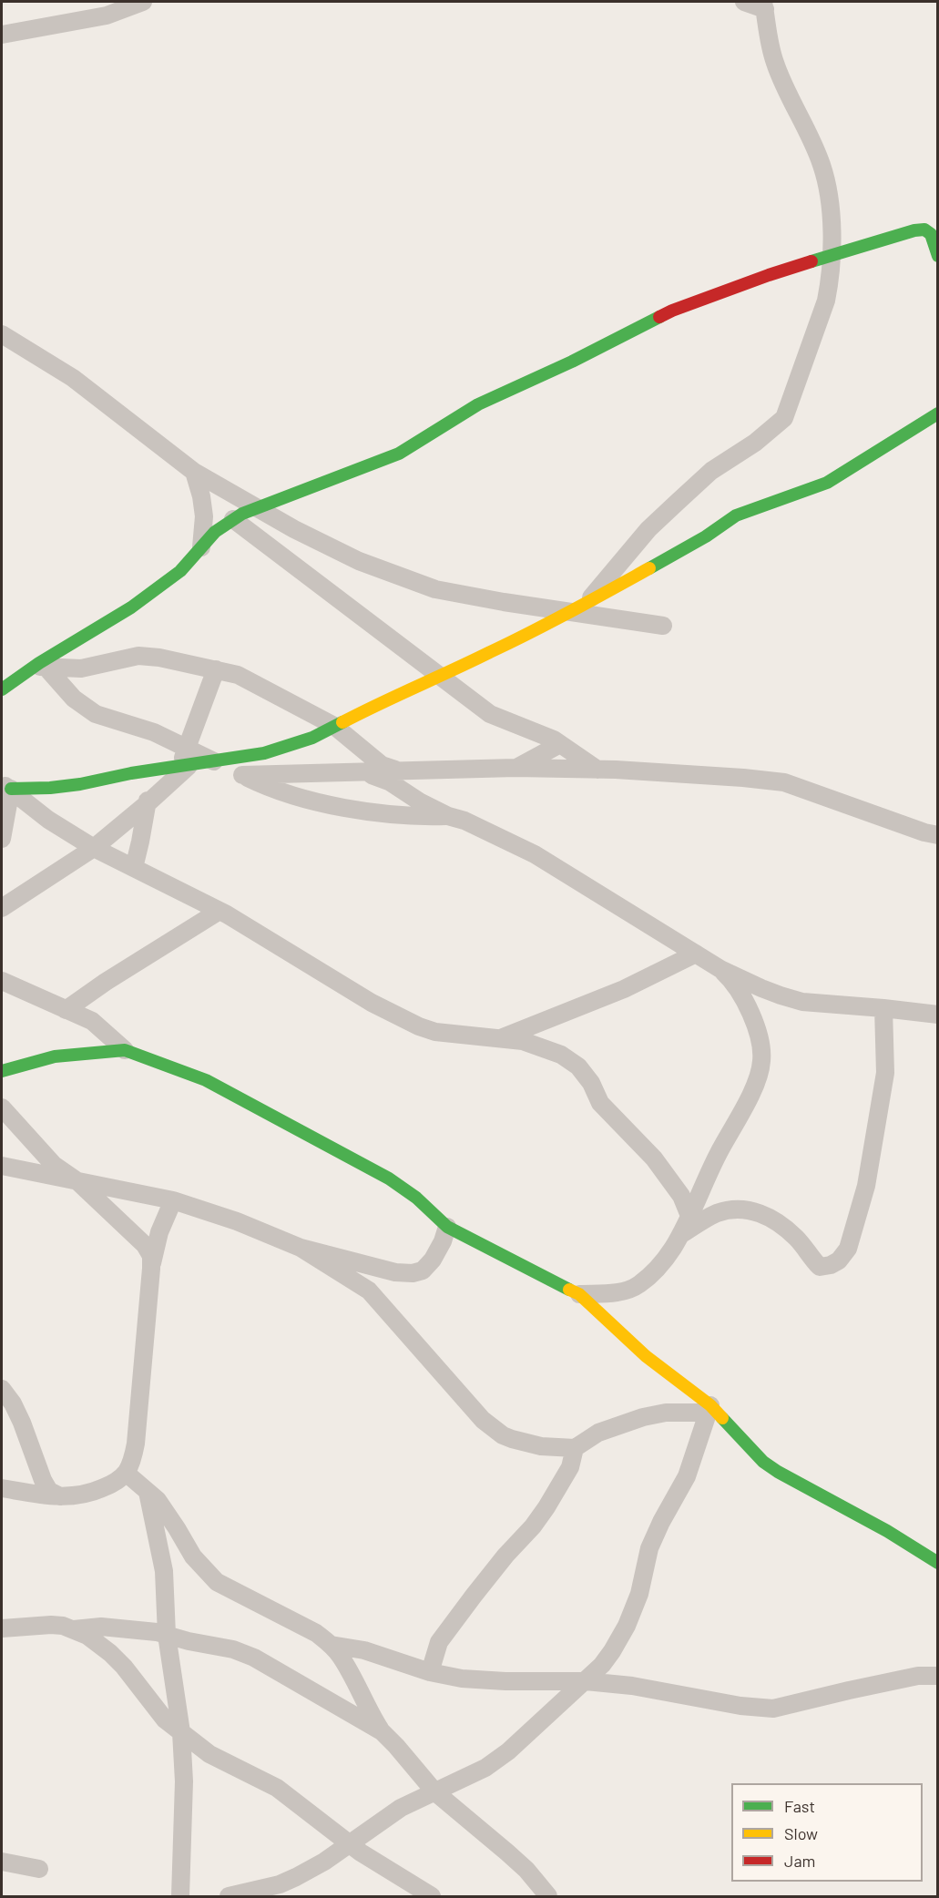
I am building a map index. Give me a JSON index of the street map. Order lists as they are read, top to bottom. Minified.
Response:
{"legend":["Fast","Slow","Jam"]}
